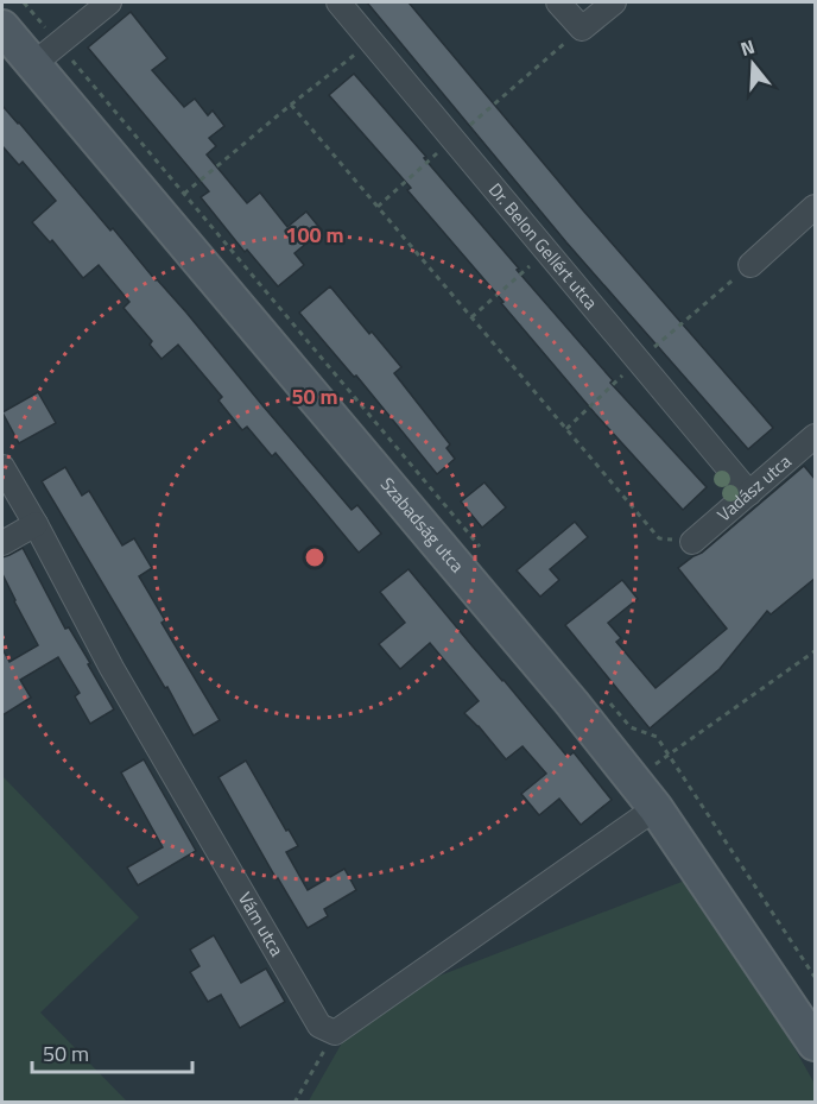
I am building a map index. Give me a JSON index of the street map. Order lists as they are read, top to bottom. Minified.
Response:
{"streets":{"main road":["Szabadság utca"],"street":["Dr. Belon Gellért utca","Vadász utca","Vám utca"]},"crossings":[["Dr. Belon Gellért utca","Vadász utca"]],"scale_bar":"50 m","north":"top","rings":["100 m","50 m"]}
